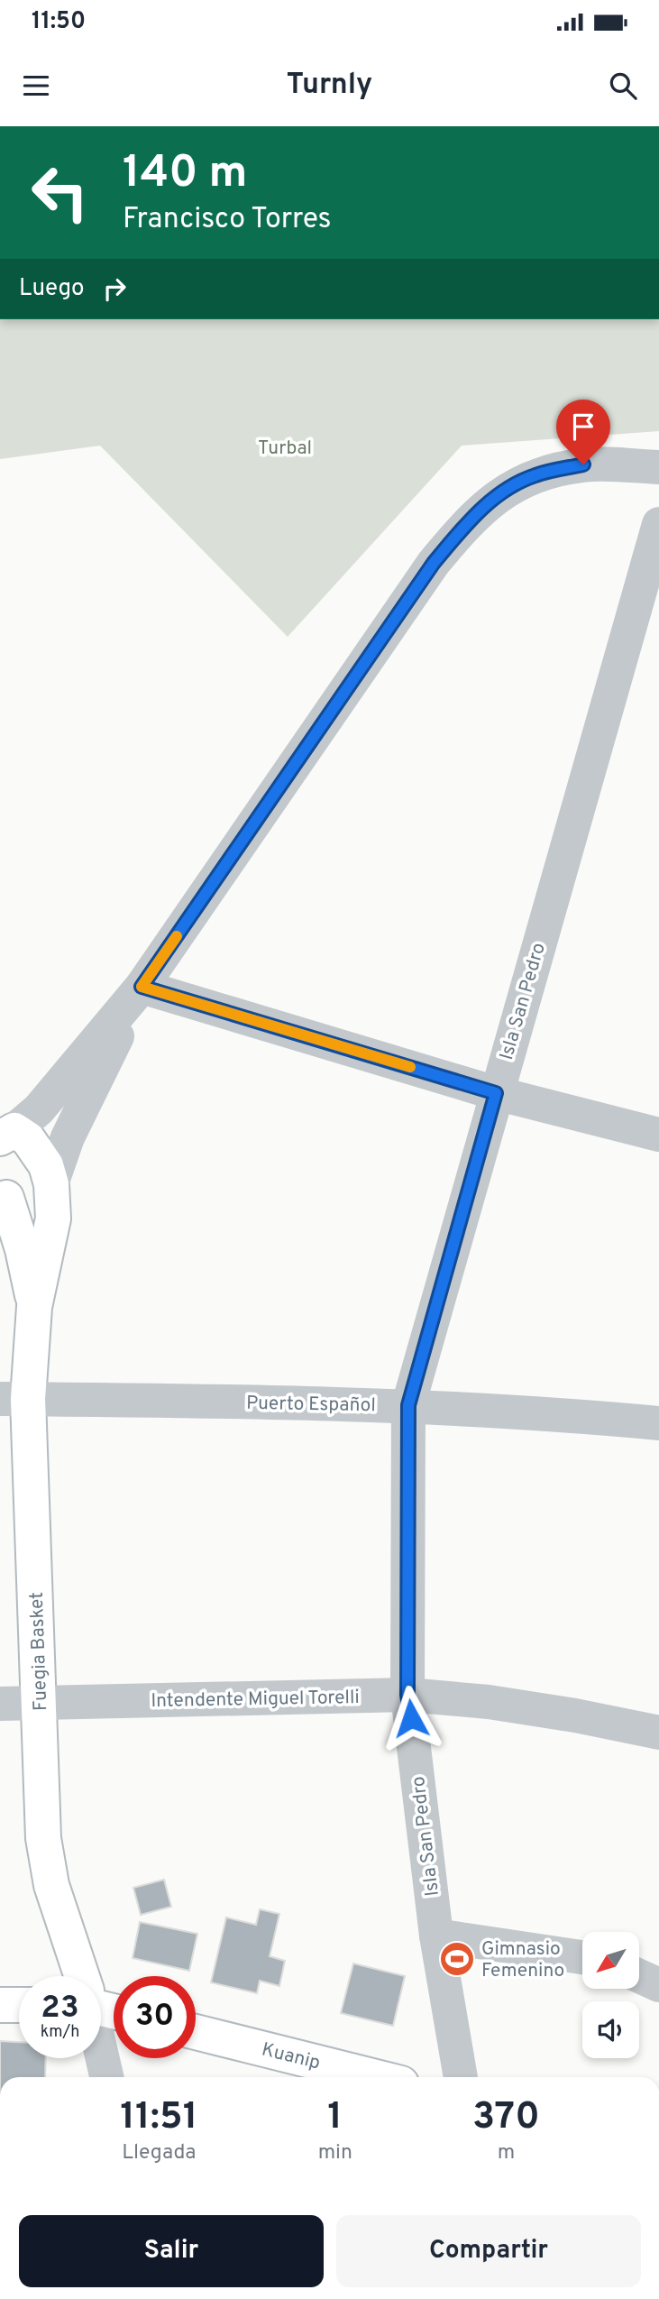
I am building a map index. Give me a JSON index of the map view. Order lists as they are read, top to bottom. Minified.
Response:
{"streets":{"main road":["Fuegia Basket","Kuanip"],"street":["Isla San Pedro","Puerto Español","Intendente Miguel Torelli"]},"crossings":[["Isla San Pedro","Puerto Español"],["Isla San Pedro","Intendente Miguel Torelli"],["Puerto Español","Fuegia Basket"],["Fuegia Basket","Intendente Miguel Torelli"]],"parks":["Turbal"],"places":{"sports":["Gimnasio Femenino"]},"north":"bottom left","page":{"status":"11:50","header":"Turnly","turn":["140 m","Francisco Torres"],"then":"Luego","speed":"23 km/h","limit":"30","eta":["11:51","Llegada","1","min","370","m"],"buttons":["Salir","Compartir"]}}
